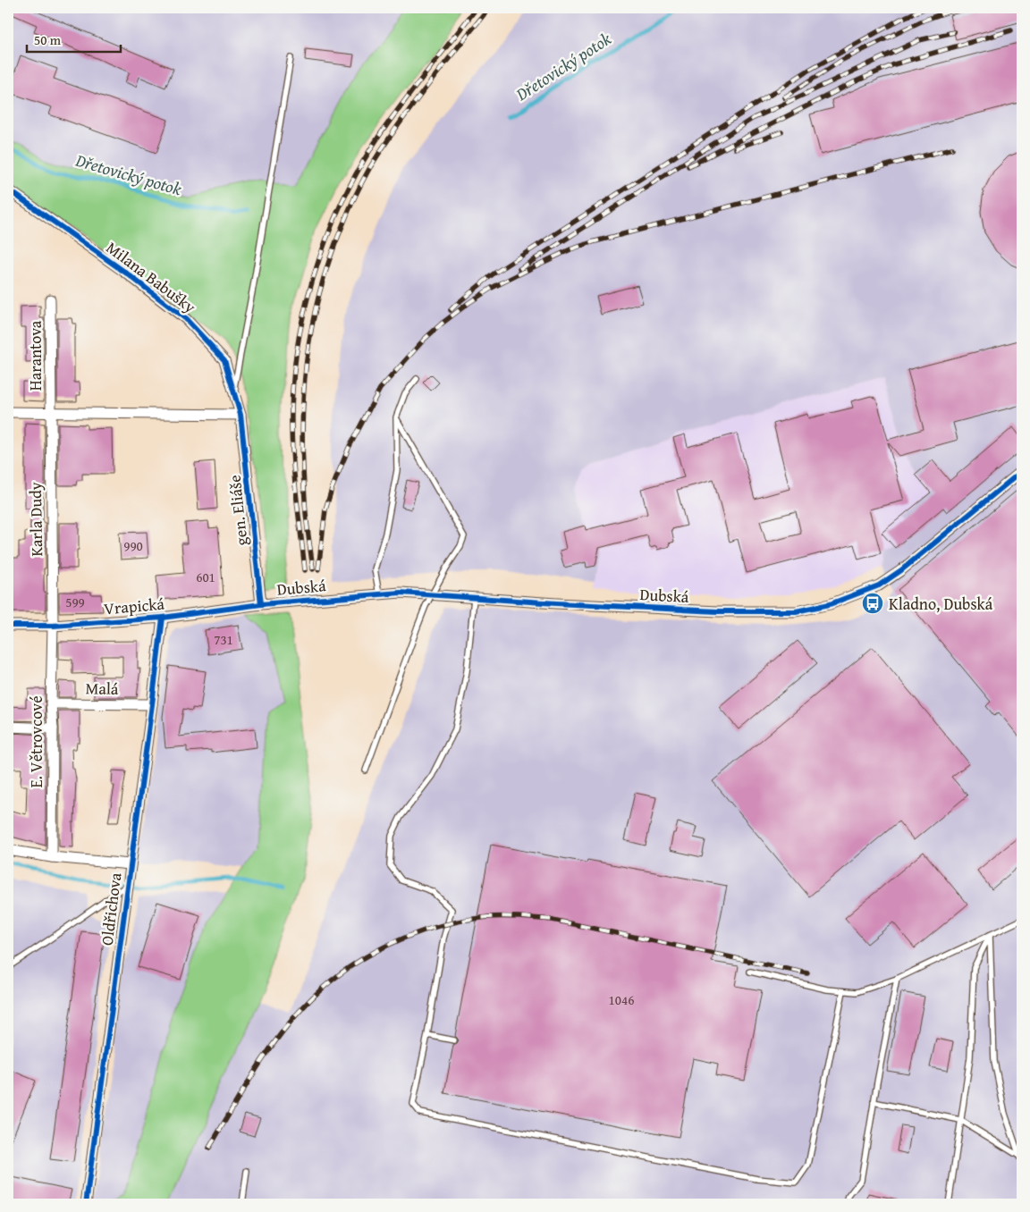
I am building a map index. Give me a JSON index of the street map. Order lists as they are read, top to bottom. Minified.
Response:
{"streets":{"street":["Milana Babušky","Harantova","gen. Eliáše","Karla Dudy","Dubská","Vrapická","Malá","E. Větrovcové","Oldřichova"]},"crossings":[["Milana Babušky","gen. Eliáše"],["Harantova","Karla Dudy"],["gen. Eliáše","Dubská"],["gen. Eliáše","Vrapická"],["Karla Dudy","Vrapická"],["Karla Dudy","E. Větrovcové"],["Dubská","Vrapická"],["Vrapická","E. Větrovcové"],["Vrapická","Oldřichova"],["Malá","E. Větrovcové"],["Malá","Oldřichova"]],"water":["Dřetovický potok"],"places":{"bus stop":["Kladno, Dubská"]},"house_numbers":["990","601","599","731","1046"],"scale_bar":"50 m"}
